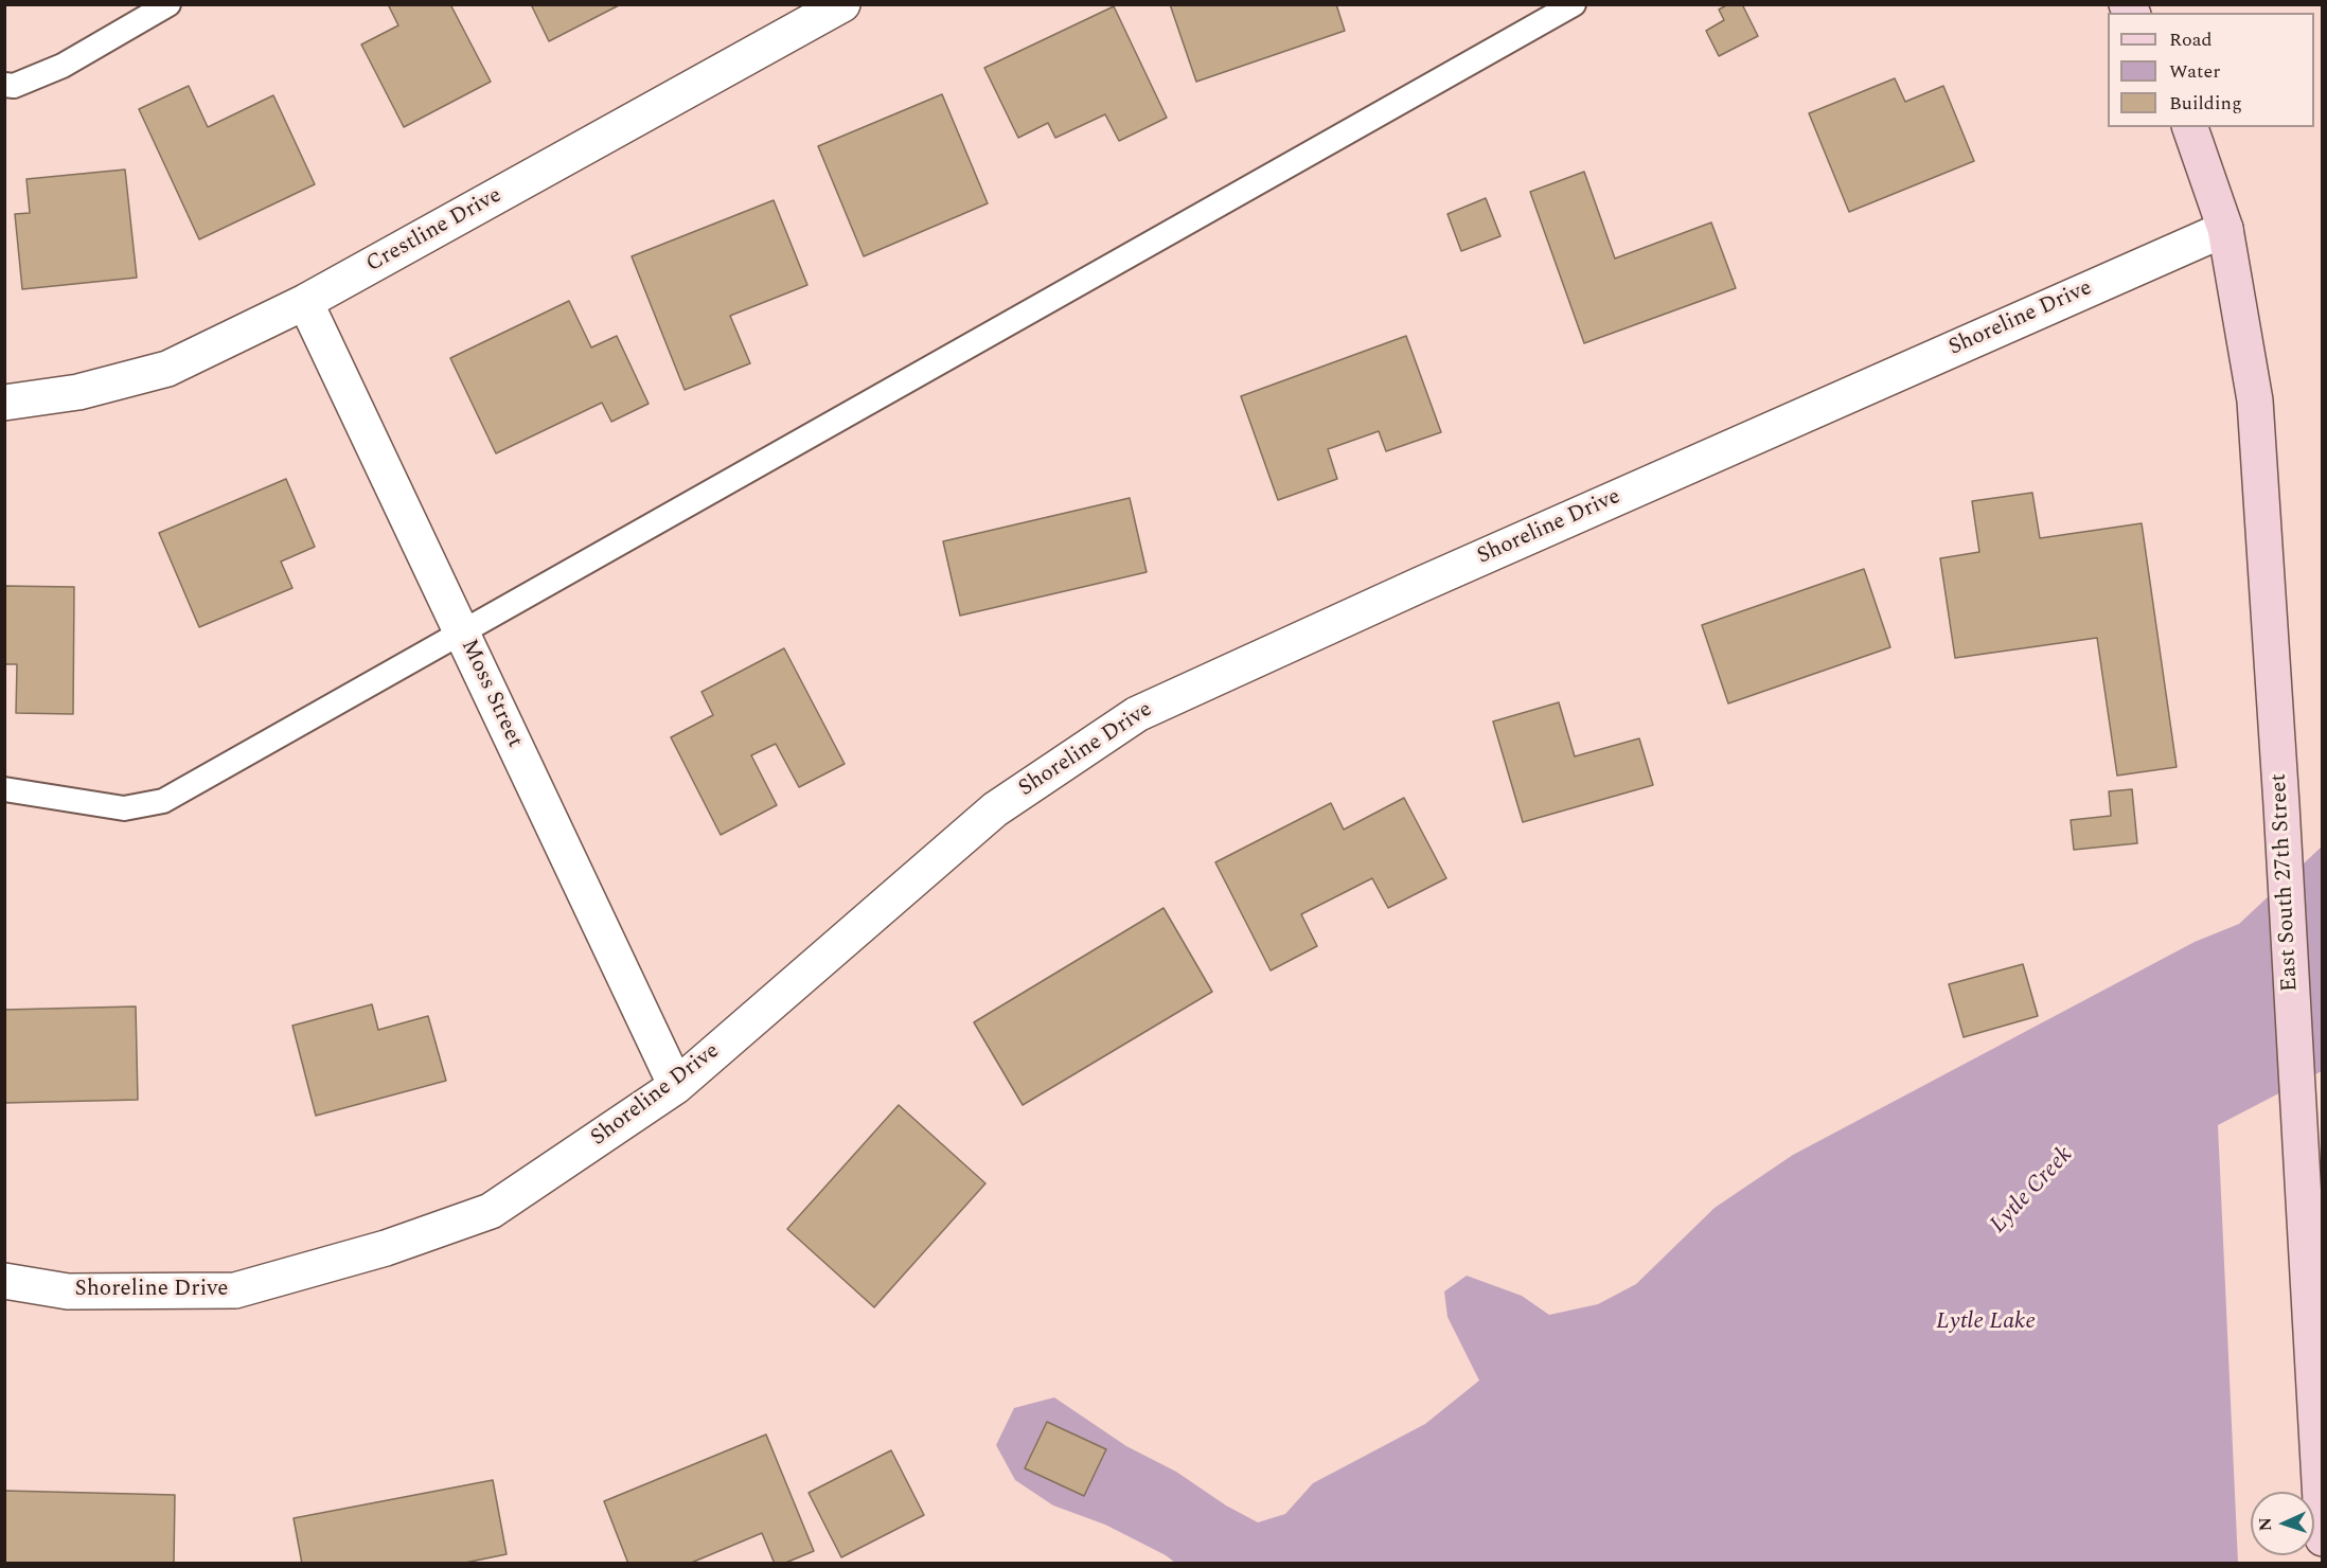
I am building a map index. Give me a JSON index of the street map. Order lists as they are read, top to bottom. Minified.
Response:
{"streets":{"main road":["East South 27th Street"],"street":["Crestline Drive","Shoreline Drive","Moss Street"]},"crossings":[["Crestline Drive","Moss Street"],["Shoreline Drive","Moss Street"],["Shoreline Drive","East South 27th Street"]],"water":["Lytle Creek","Lytle Lake"],"legend":["Road","Water","Building"],"north":"left"}
